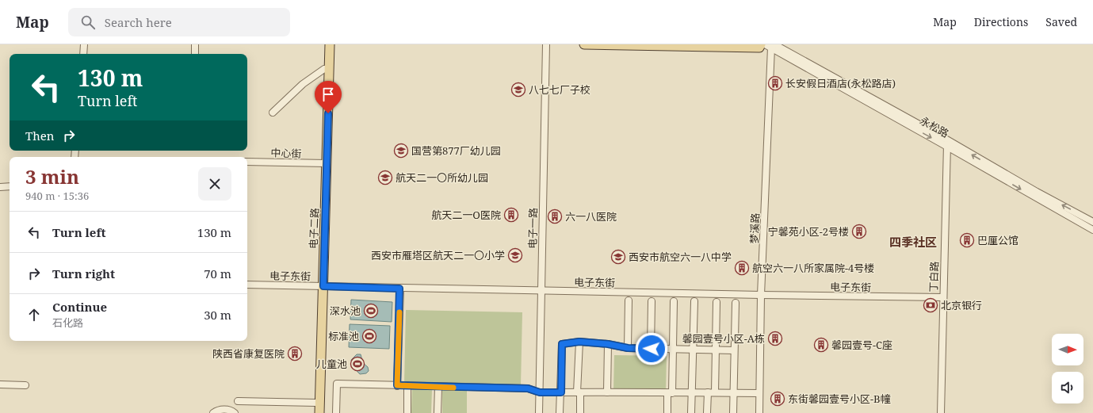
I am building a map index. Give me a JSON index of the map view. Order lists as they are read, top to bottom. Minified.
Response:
{"streets":{"main road":["电子二路"],"street":["永松路","中心街","电子一路","梦溪路","电子东街","丁白路"]},"crossings":[["永松路","梦溪路"],["永松路","丁白路"],["中心街","电子二路"],["电子二路","电子东街"],["电子一路","电子东街"],["梦溪路","电子东街"],["电子东街","丁白路"]],"districts":["四季社区"],"places":{"building":["长安假日酒店(永松路店)","航天二一O医院","六一八医院","宁馨苑小区-2号楼","巴厘公馆","航空六一八所家属院-4号楼","馨园壹号小区-A栋","馨园壹号-C座","陕西省康复医院","东街馨园壹号小区-B幢"],"school or university":["八七七厂子校","国营第877厂幼儿园","航天二一〇所幼儿园","西安市雁塔区航天二一〇小学","西安市航空六一八中学"],"bank":["北京银行"],"sports":["深水池","标准池","儿童池"]},"north":"right","page":{"header":"Map","search":"Search here","nav":["Map","Directions","Saved"],"turn":["130 m","Turn left"],"then":"Then","heading":["3 min","940 m · 15:36"],"list":[{"name":"Turn left","value":"130 m"},{"name":"Turn right","value":"70 m"},{"name":"Continue","note":"石化路","value":"30 m"}]}}
